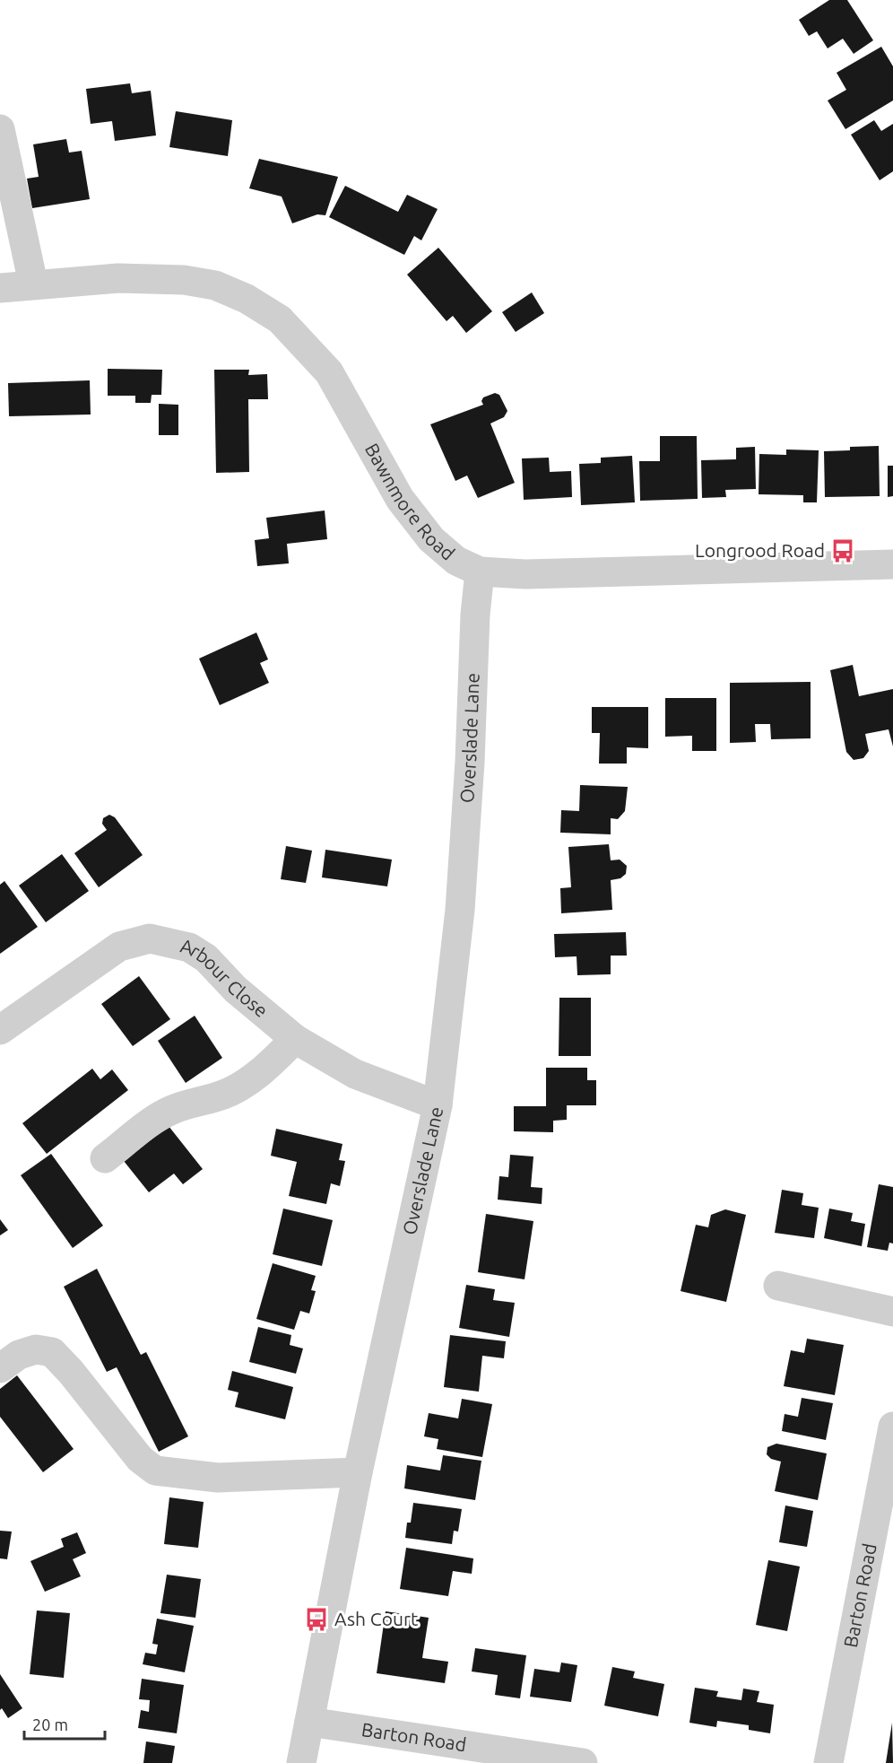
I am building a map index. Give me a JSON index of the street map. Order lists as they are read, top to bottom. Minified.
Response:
{"streets":{"street":["Bawnmore Road","Overslade Lane","Arbour Close","Barton Road"]},"crossings":[["Bawnmore Road","Overslade Lane"],["Overslade Lane","Arbour Close"],["Overslade Lane","Barton Road"]],"places":{"bus stop":["Longrood Road","Ash Court"]},"scale_bar":"20 m"}
